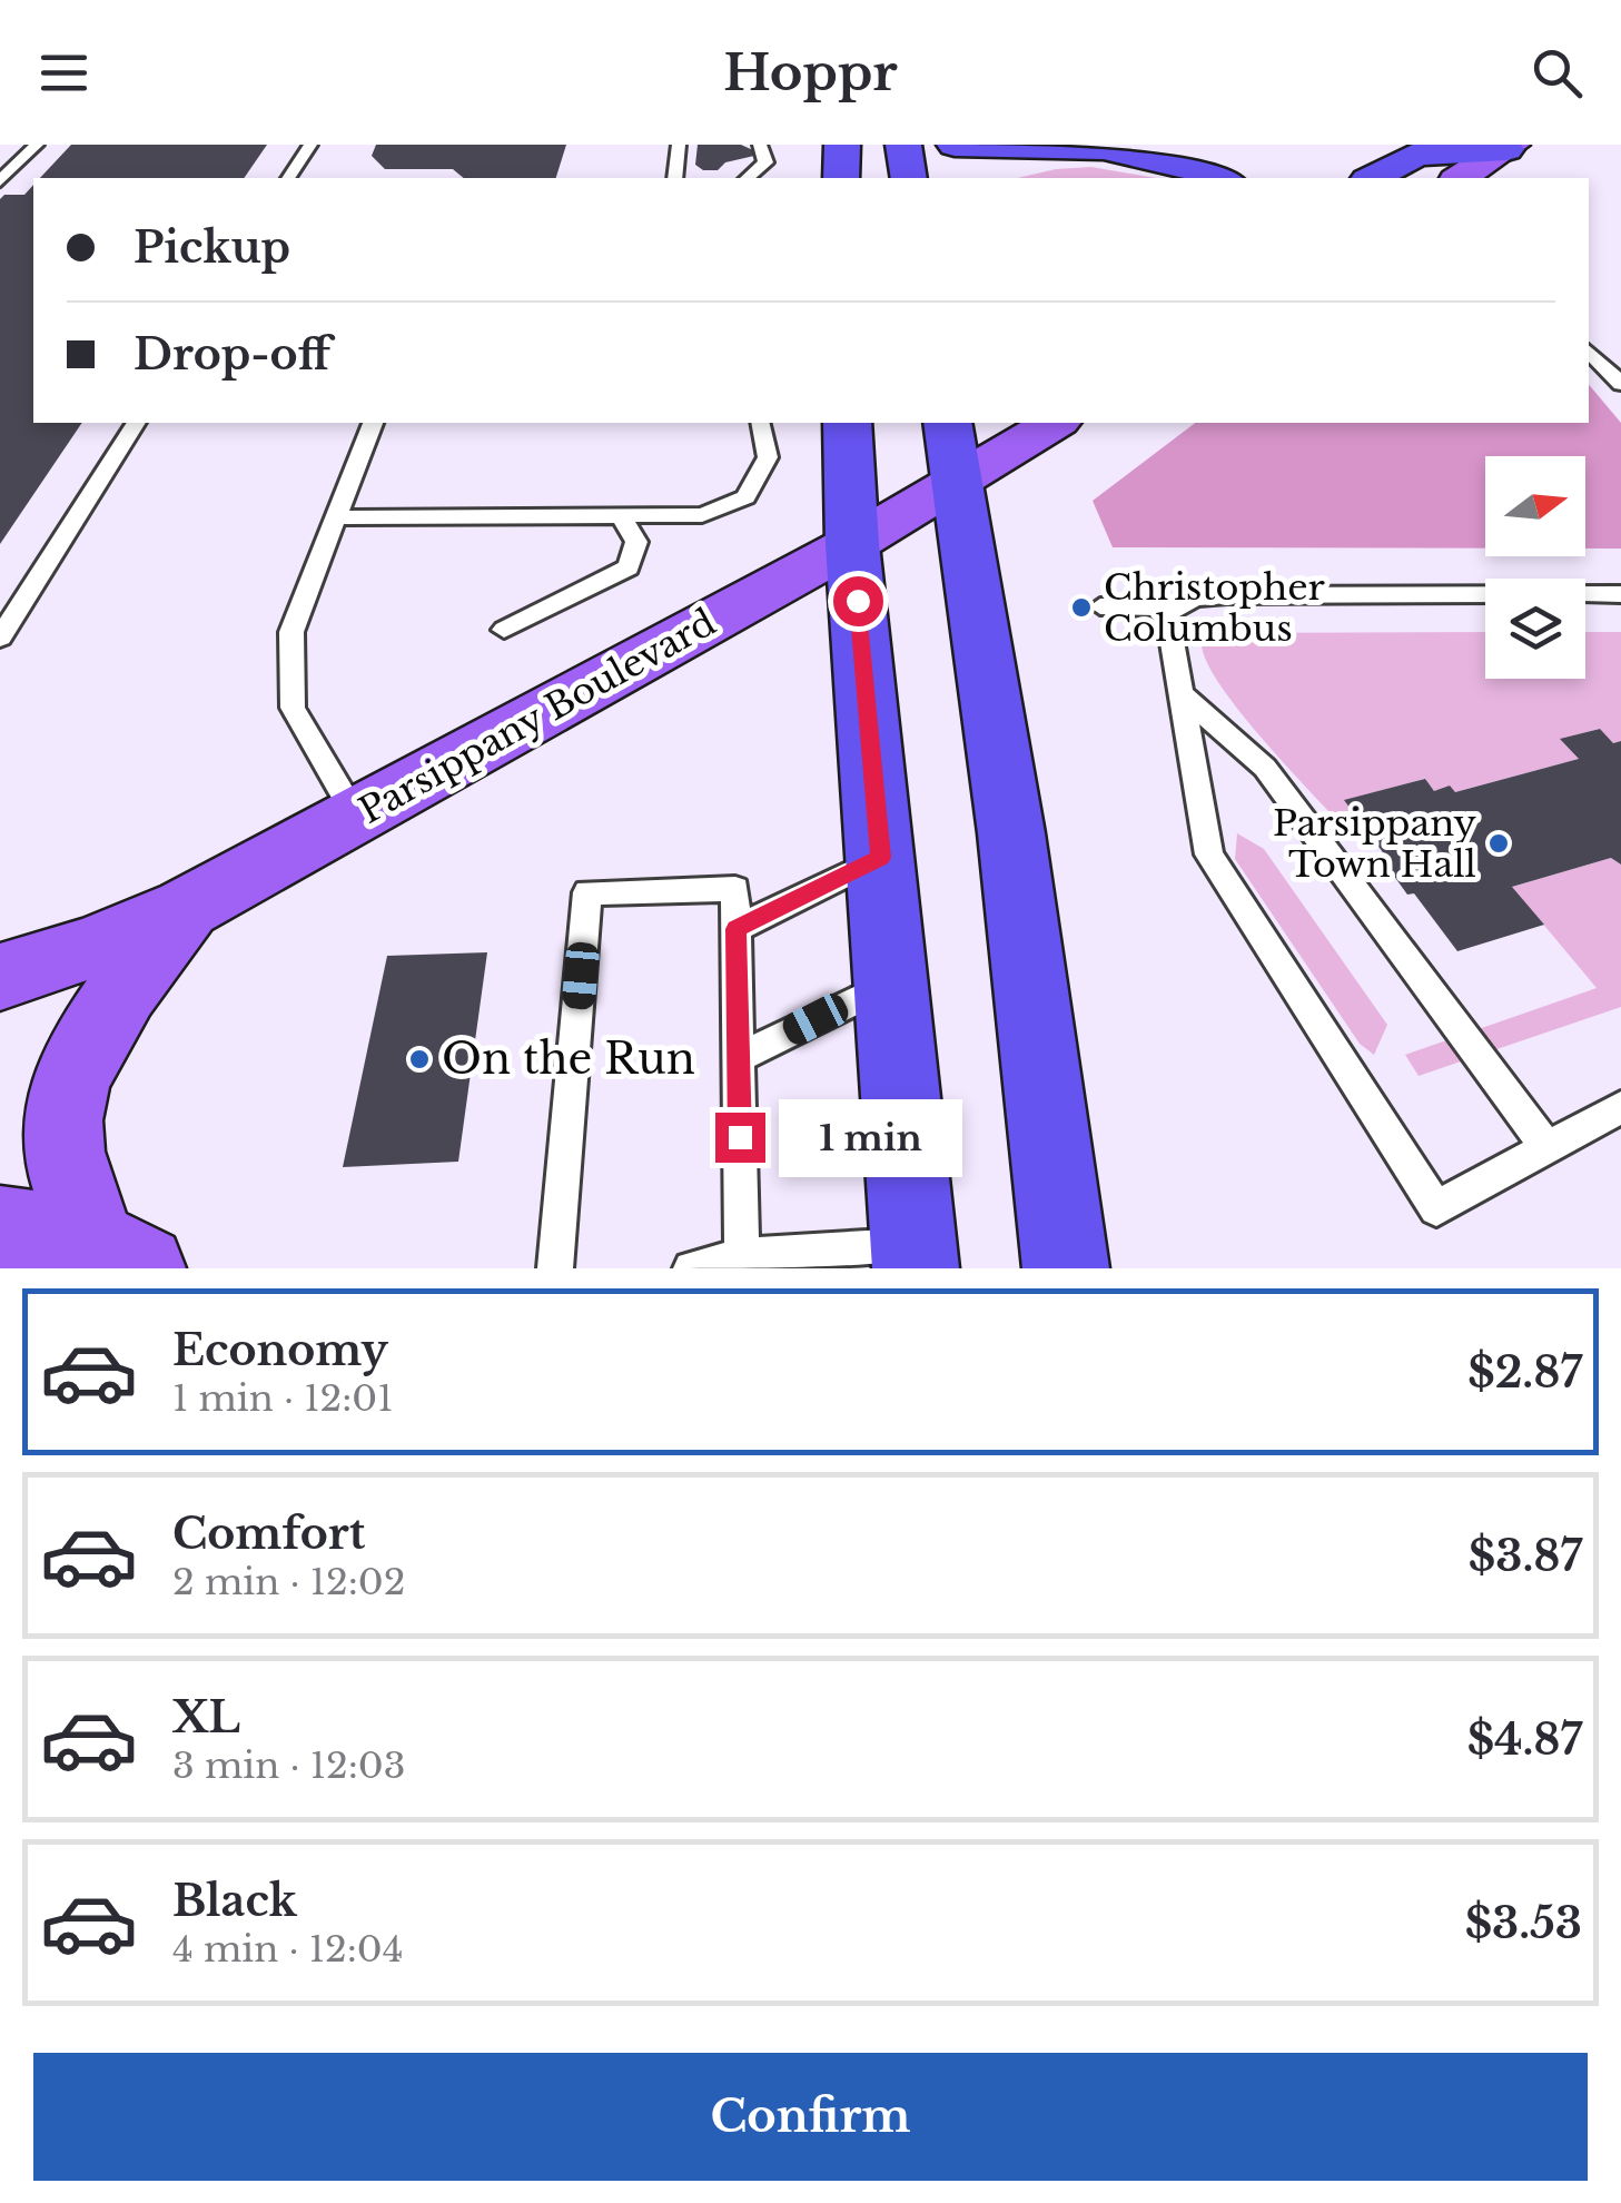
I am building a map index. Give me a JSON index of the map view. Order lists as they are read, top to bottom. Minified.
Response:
{"streets":{"main road":["Parsippany Boulevard"]},"places":["Christopher Columbus","Parsippany Town Hall","On the Run"],"north":"right","page":{"header":"Hoppr","banner":["Pickup","Drop-off"],"bubble":"1 min","list":[{"name":"Economy","note":"1 min · 12:01","value":"$2.87"},{"name":"Comfort","note":"2 min · 12:02","value":"$3.87"},{"name":"XL","note":"3 min · 12:03","value":"$4.87"},{"name":"Black","note":"4 min · 12:04","value":"$3.53"}],"buttons":"Confirm"}}
